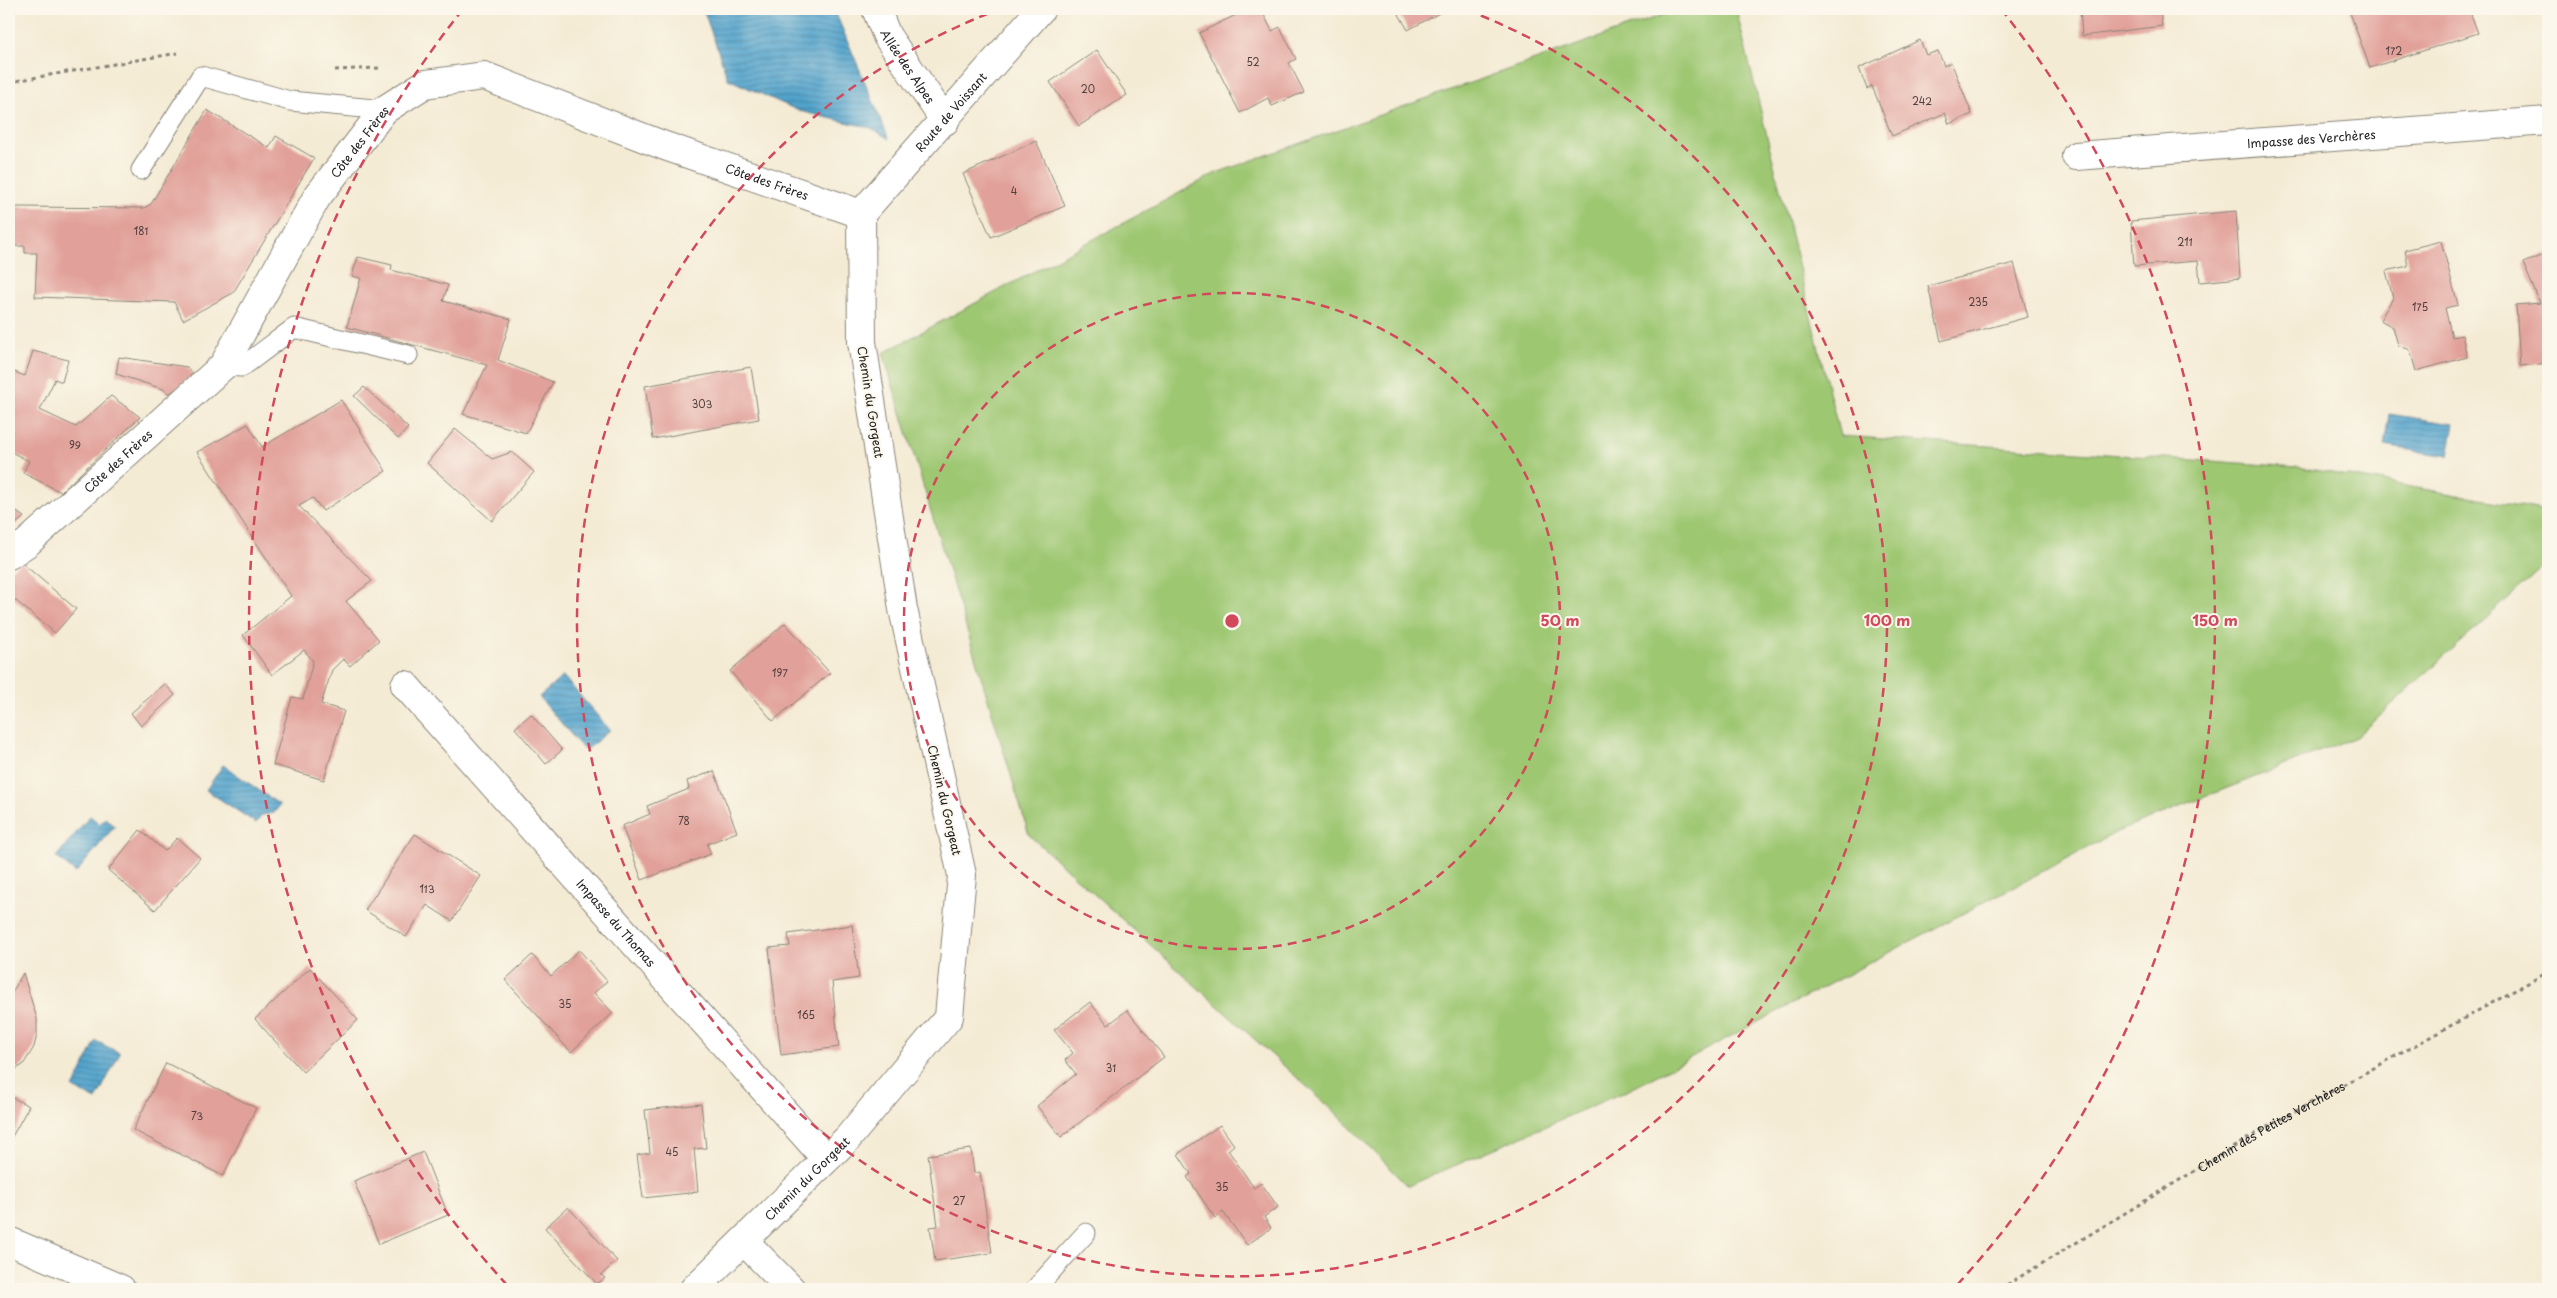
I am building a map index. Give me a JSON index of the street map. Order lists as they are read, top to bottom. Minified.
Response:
{"streets":{"street":["Allée des Alpes","Route de Voissant","Impasse des Verchères","Côte des Frères","Chemin du Gorgeat","Impasse du Thomas"],"path":["Chemin des Petites Verchères"]},"crossings":[["Allée des Alpes","Route de Voissant"],["Route de Voissant","Côte des Frères"],["Route de Voissant","Chemin du Gorgeat"],["Côte des Frères","Chemin du Gorgeat"],["Chemin du Gorgeat","Impasse du Thomas"]],"house_numbers":["172","52","20","242","4","181","211","235","175","303","99","197","78","113","35","165","31","73","45","35","27"],"rings":["50 m","100 m","150 m"]}
